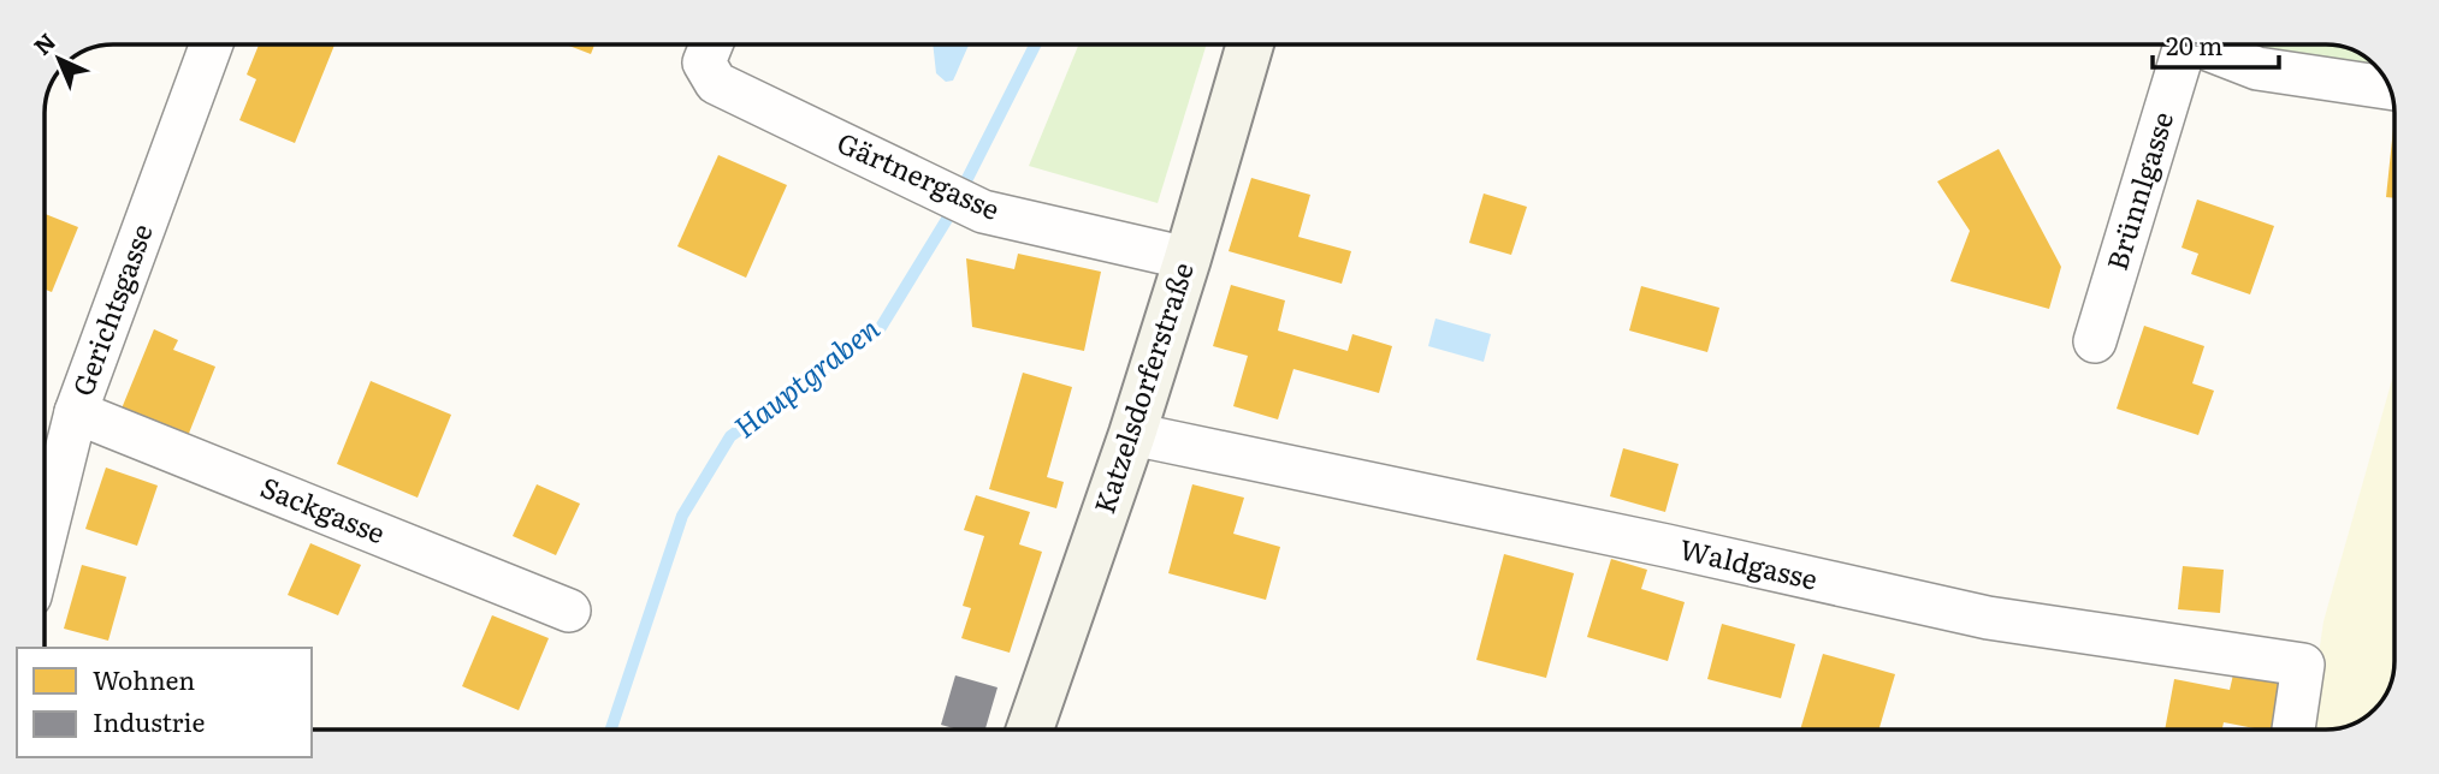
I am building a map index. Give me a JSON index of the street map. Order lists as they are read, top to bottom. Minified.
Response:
{"streets":{"street":["Gärtnergasse","Brünnlgasse","Gerichtsgasse","Katzelsdorferstraße","Sackgasse","Waldgasse"]},"crossings":[["Gärtnergasse","Katzelsdorferstraße"],["Gerichtsgasse","Sackgasse"],["Katzelsdorferstraße","Waldgasse"]],"water":["Hauptgraben"],"legend":["Wohnen","Industrie"],"scale_bar":"20 m","north":"top left"}
